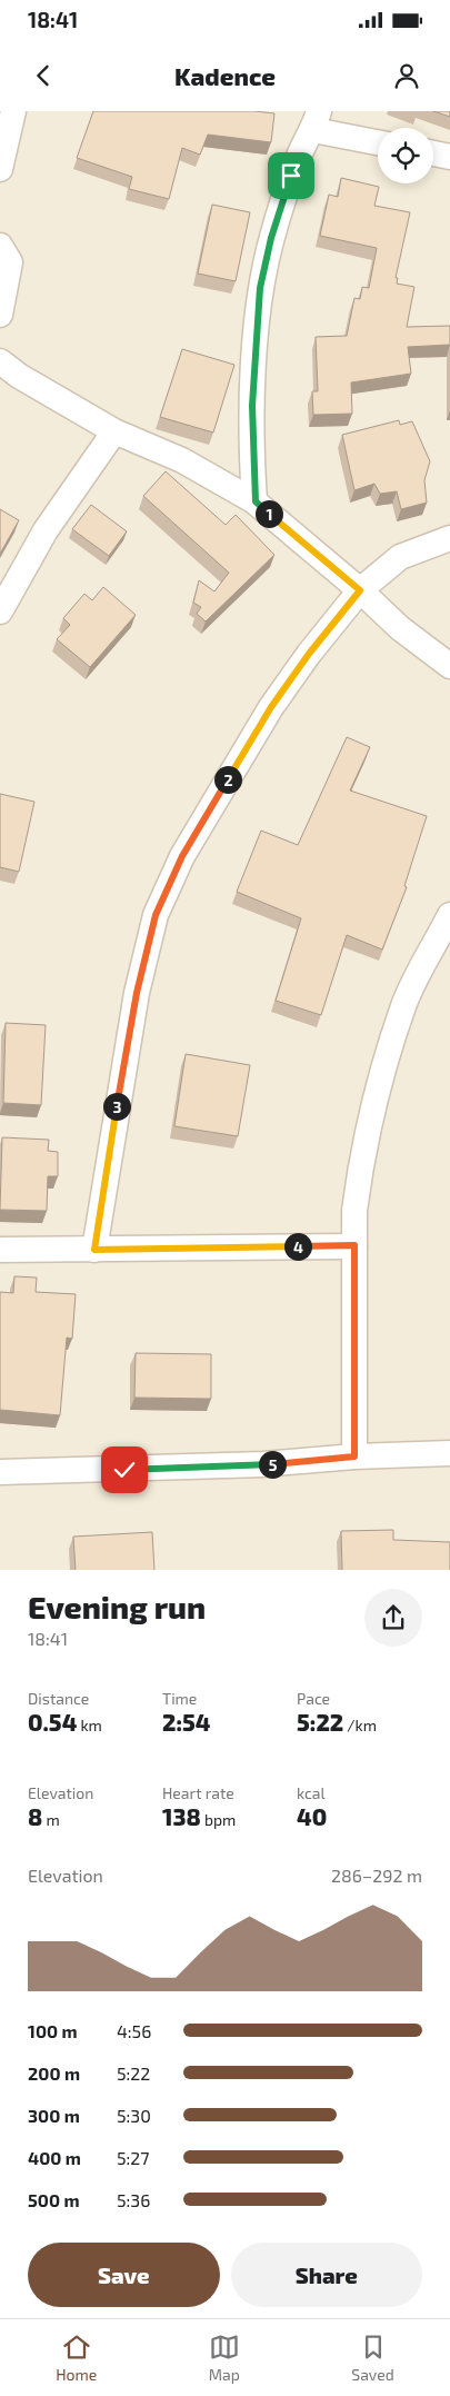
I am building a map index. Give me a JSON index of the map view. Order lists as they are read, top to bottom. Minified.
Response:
{"page":{"status":"18:41","header":"Kadence","pins":["1","2","3","4","5"],"heading":["Evening run","18:41"],"stats":[["Distance","0.54 km"],["Time","2:54"],["Pace","5:22 /km"],["Elevation","8 m"],["Heart rate","138 bpm"],["kcal","40"]],"chart":["Elevation","286–292 m"],"list":[{"name":"100 m","note":"4:56"},{"name":"200 m","note":"5:22"},{"name":"300 m","note":"5:30"},{"name":"400 m","note":"5:27"},{"name":"500 m","note":"5:36"}],"buttons":["Save","Share"],"tabs":["Home","Map","Saved"]}}
